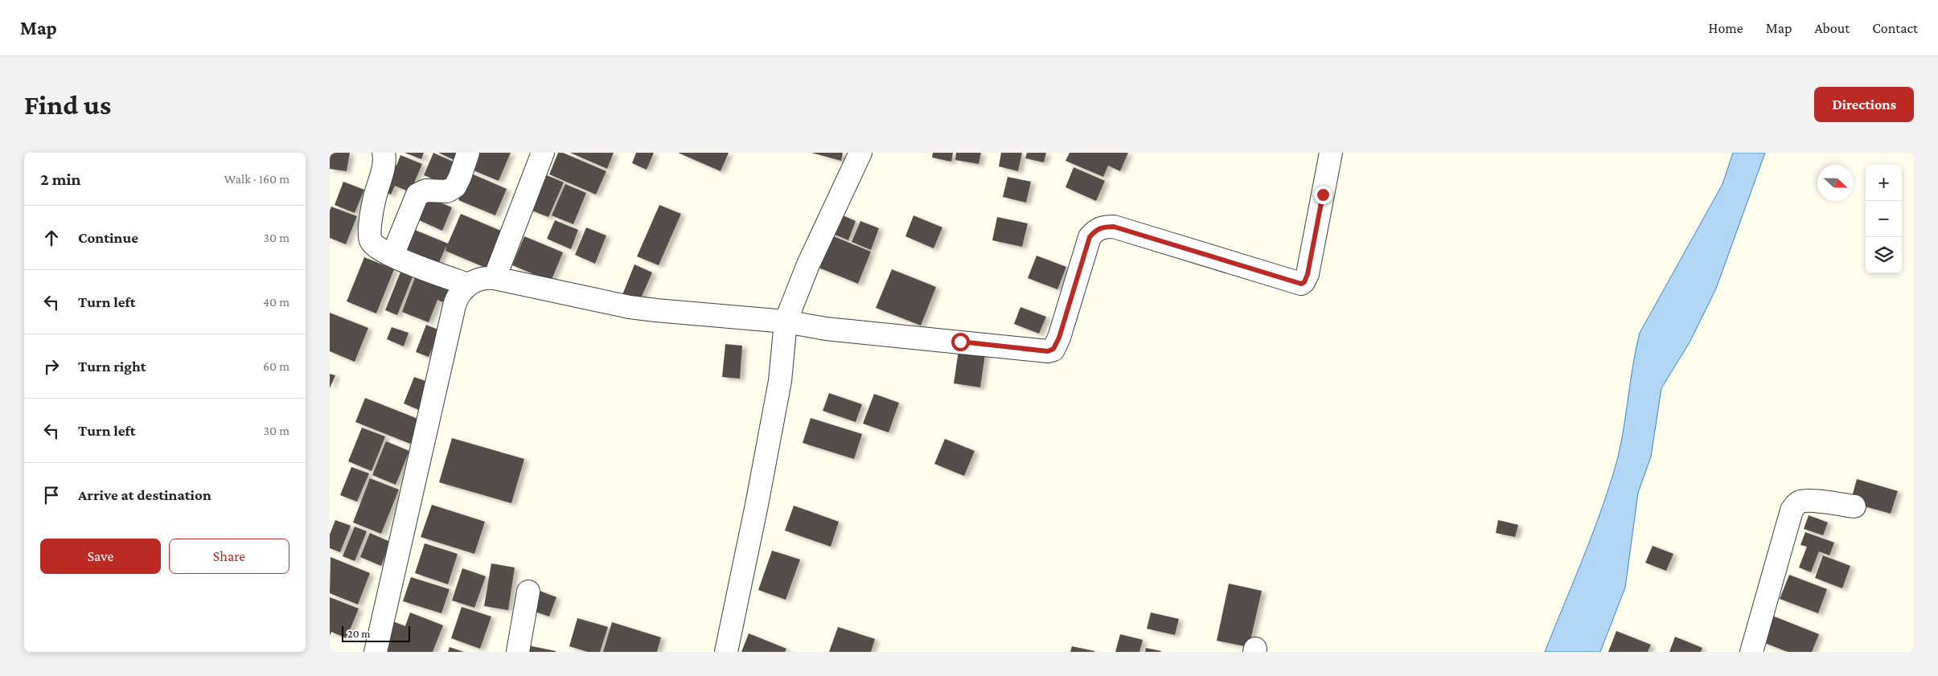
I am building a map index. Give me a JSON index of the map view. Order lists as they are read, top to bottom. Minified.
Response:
{"scale_bar":"20 m","north":"right","page":{"header":"Map","nav":["Home","Map","About","Contact"],"buttons":["Directions",["Save","Share"]],"title":"Find us","heading":["2 min","Walk · 160 m"],"map_buttons":["+","−"],"list":[["Continue","30 m"],["Turn left","40 m"],["Turn right","60 m"],["Turn left","30 m"],"Arrive at destination"],"scale":"20 m"}}
